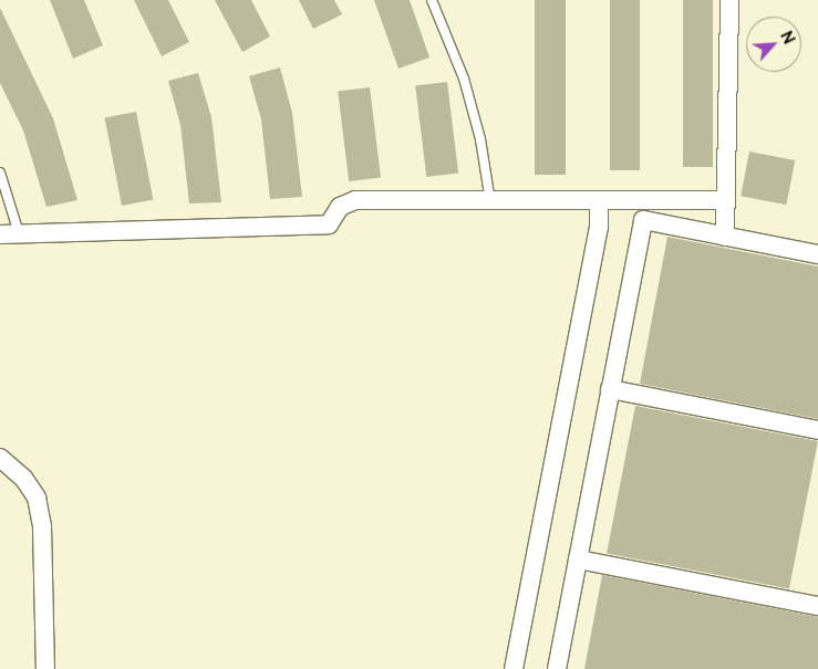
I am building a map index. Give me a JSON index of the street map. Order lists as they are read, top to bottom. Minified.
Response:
{"north":"top right"}
